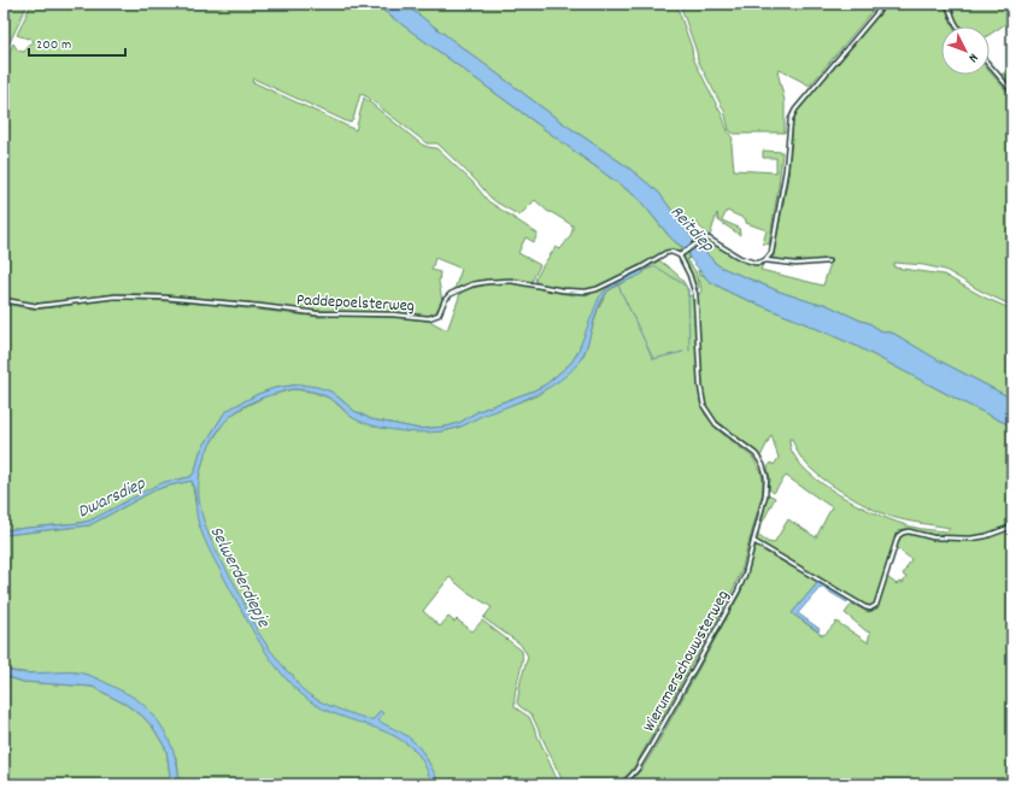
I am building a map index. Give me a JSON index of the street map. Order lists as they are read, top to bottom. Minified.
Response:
{"streets":{"street":["Paddepoelsterweg","Wierumerschouwsterweg"]},"crossings":[["Paddepoelsterweg","Wierumerschouwsterweg"]],"water":["Reitdiep","Dwarsdiep","Selwerderdiepje"],"scale_bar":"200 m","north":"bottom right"}
